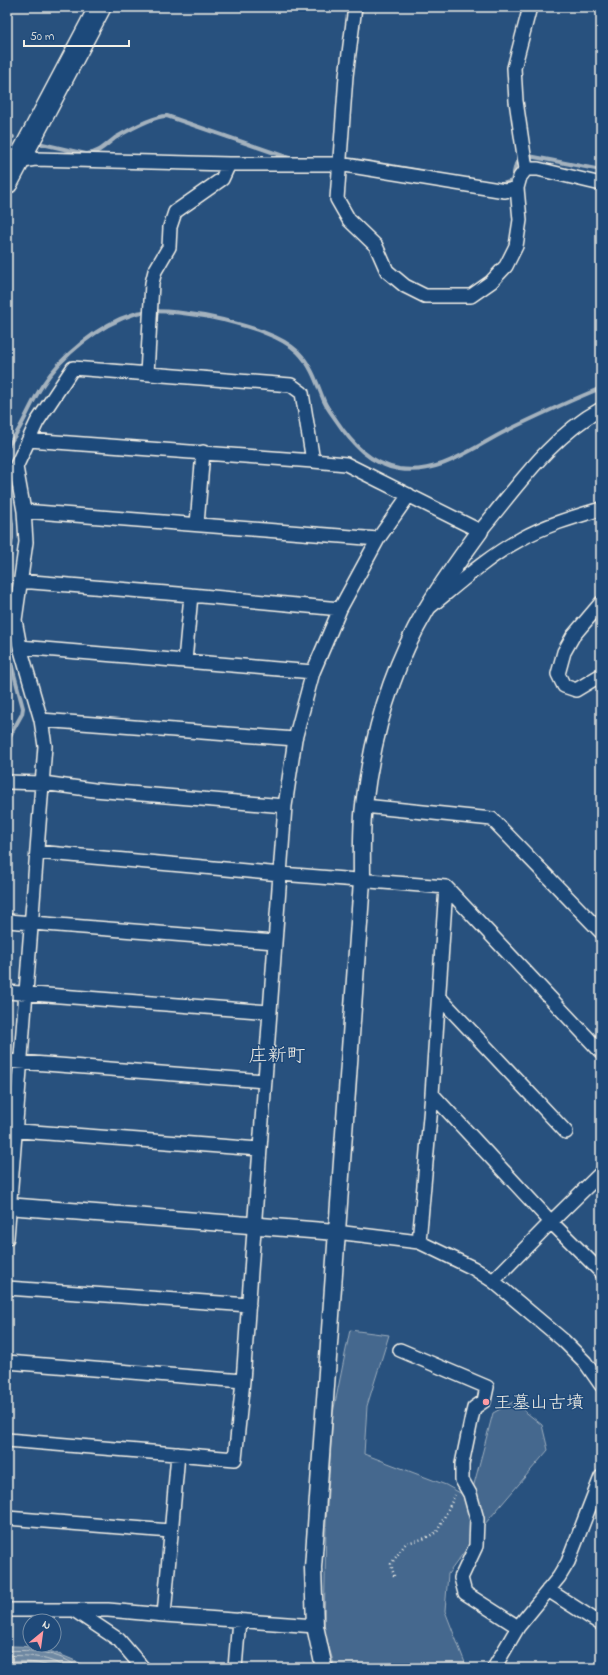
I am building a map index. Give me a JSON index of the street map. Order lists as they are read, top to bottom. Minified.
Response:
{"districts":["庄新町"],"places":["王墓山古墳"],"scale_bar":"50 m","north":"top right"}
